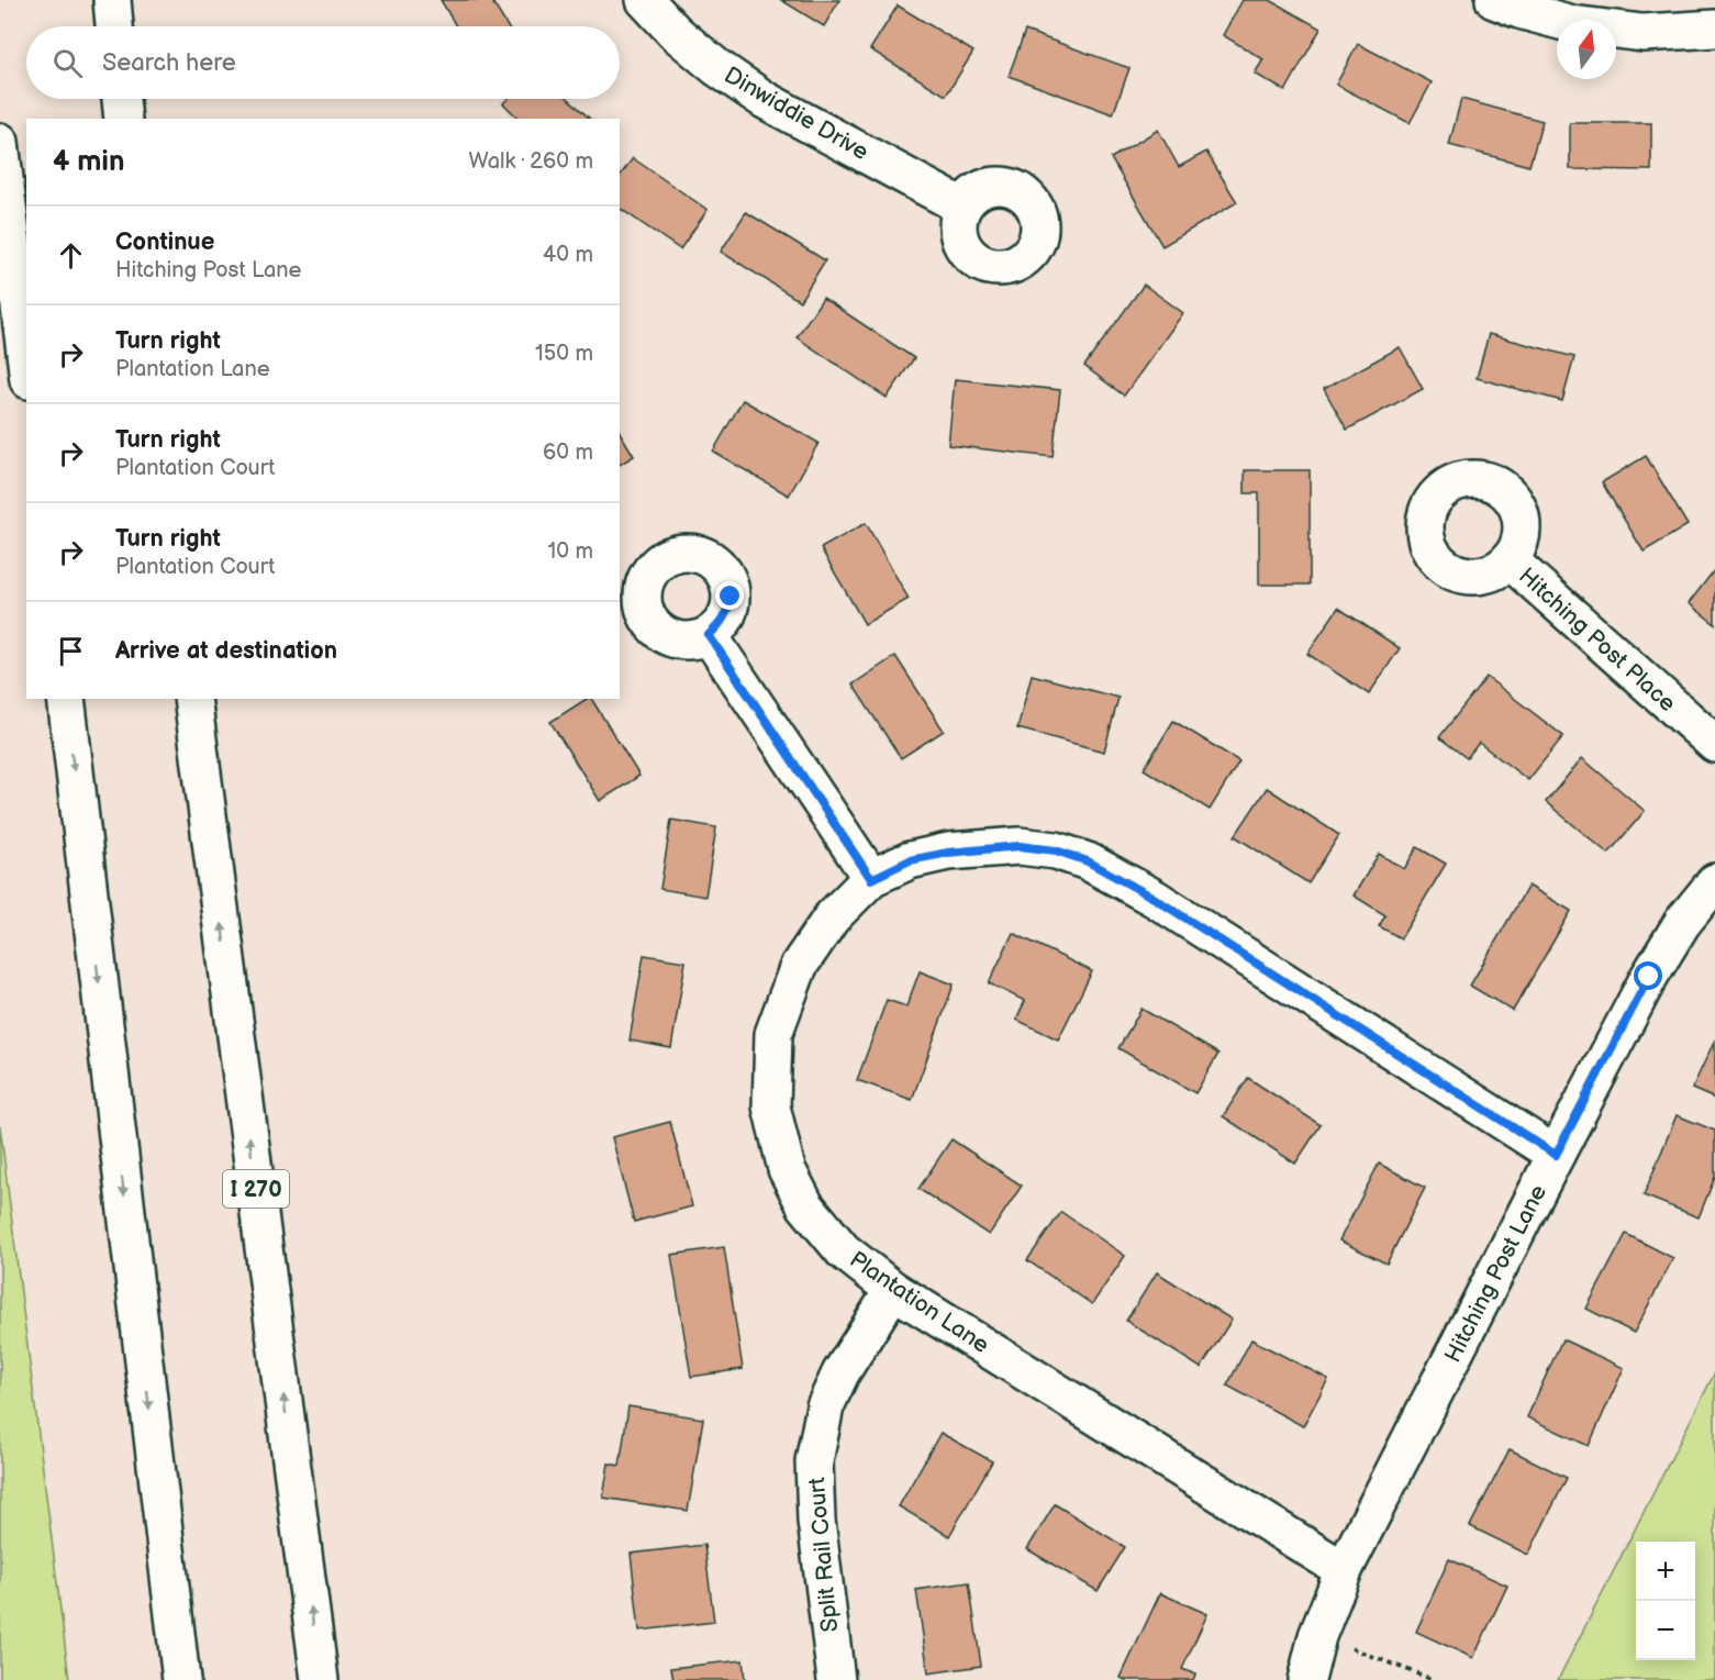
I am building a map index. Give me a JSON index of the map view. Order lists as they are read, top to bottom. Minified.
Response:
{"streets":{"main road":["Dinwiddie Drive","Hitching Post Place","I 270","Hitching Post Lane","Plantation Lane","Split Rail Court"]},"crossings":[["Hitching Post Lane","Plantation Lane"],["Plantation Lane","Split Rail Court"]],"north":"top","page":{"search":"Search here","heading":["4 min","Walk · 260 m"],"list":[["Continue","Hitching Post Lane","40 m"],["Turn right","Plantation Lane","150 m"],["Turn right","Plantation Court","60 m"],["Turn right","Plantation Court","10 m"],"Arrive at destination"],"map_buttons":["+","−"]}}
